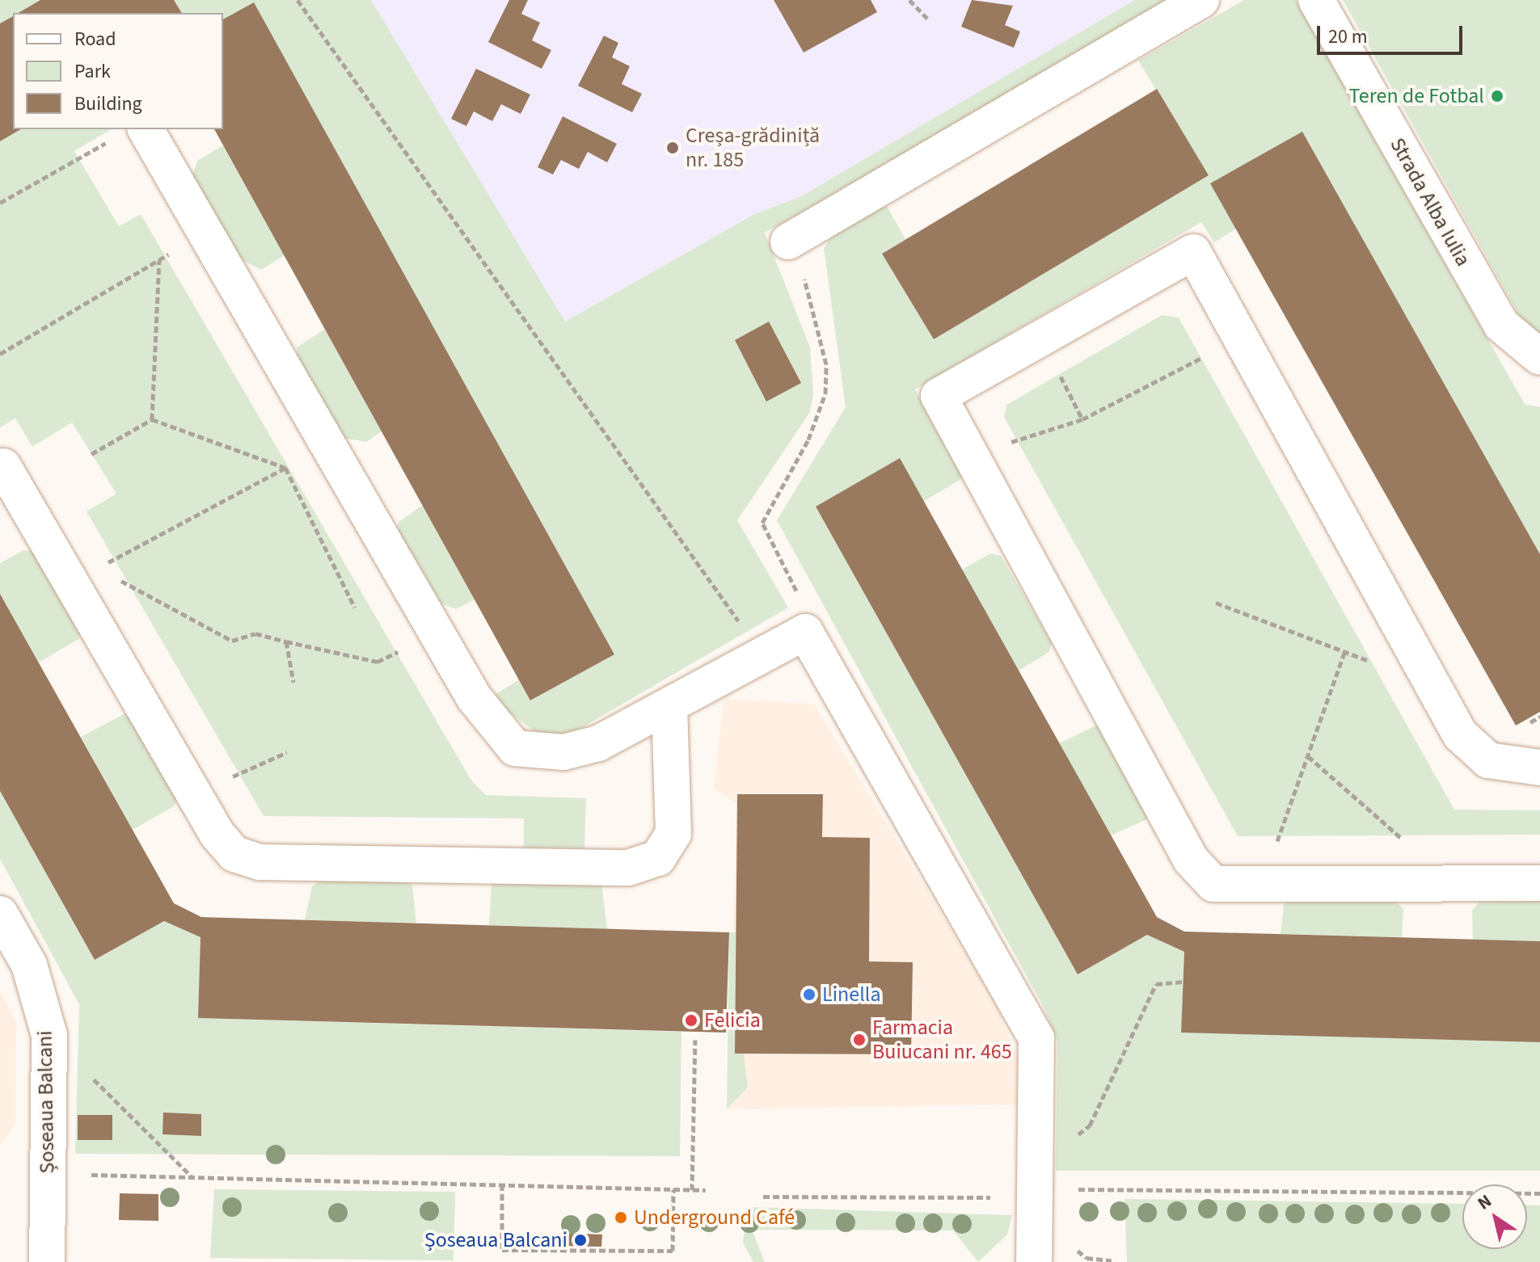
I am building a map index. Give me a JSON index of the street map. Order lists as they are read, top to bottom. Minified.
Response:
{"streets":{"lane":["Strada Alba Iulia","Șoseaua Balcani"]},"places":["Teren de Fotbal","Creșa-grădiniță nr. 185","Linella","Felicia","Farmacia Buiucani nr. 465","Underground Café","Șoseaua Balcani"],"legend":["Road","Park","Building"],"scale_bar":"20 m","north":"top left"}
